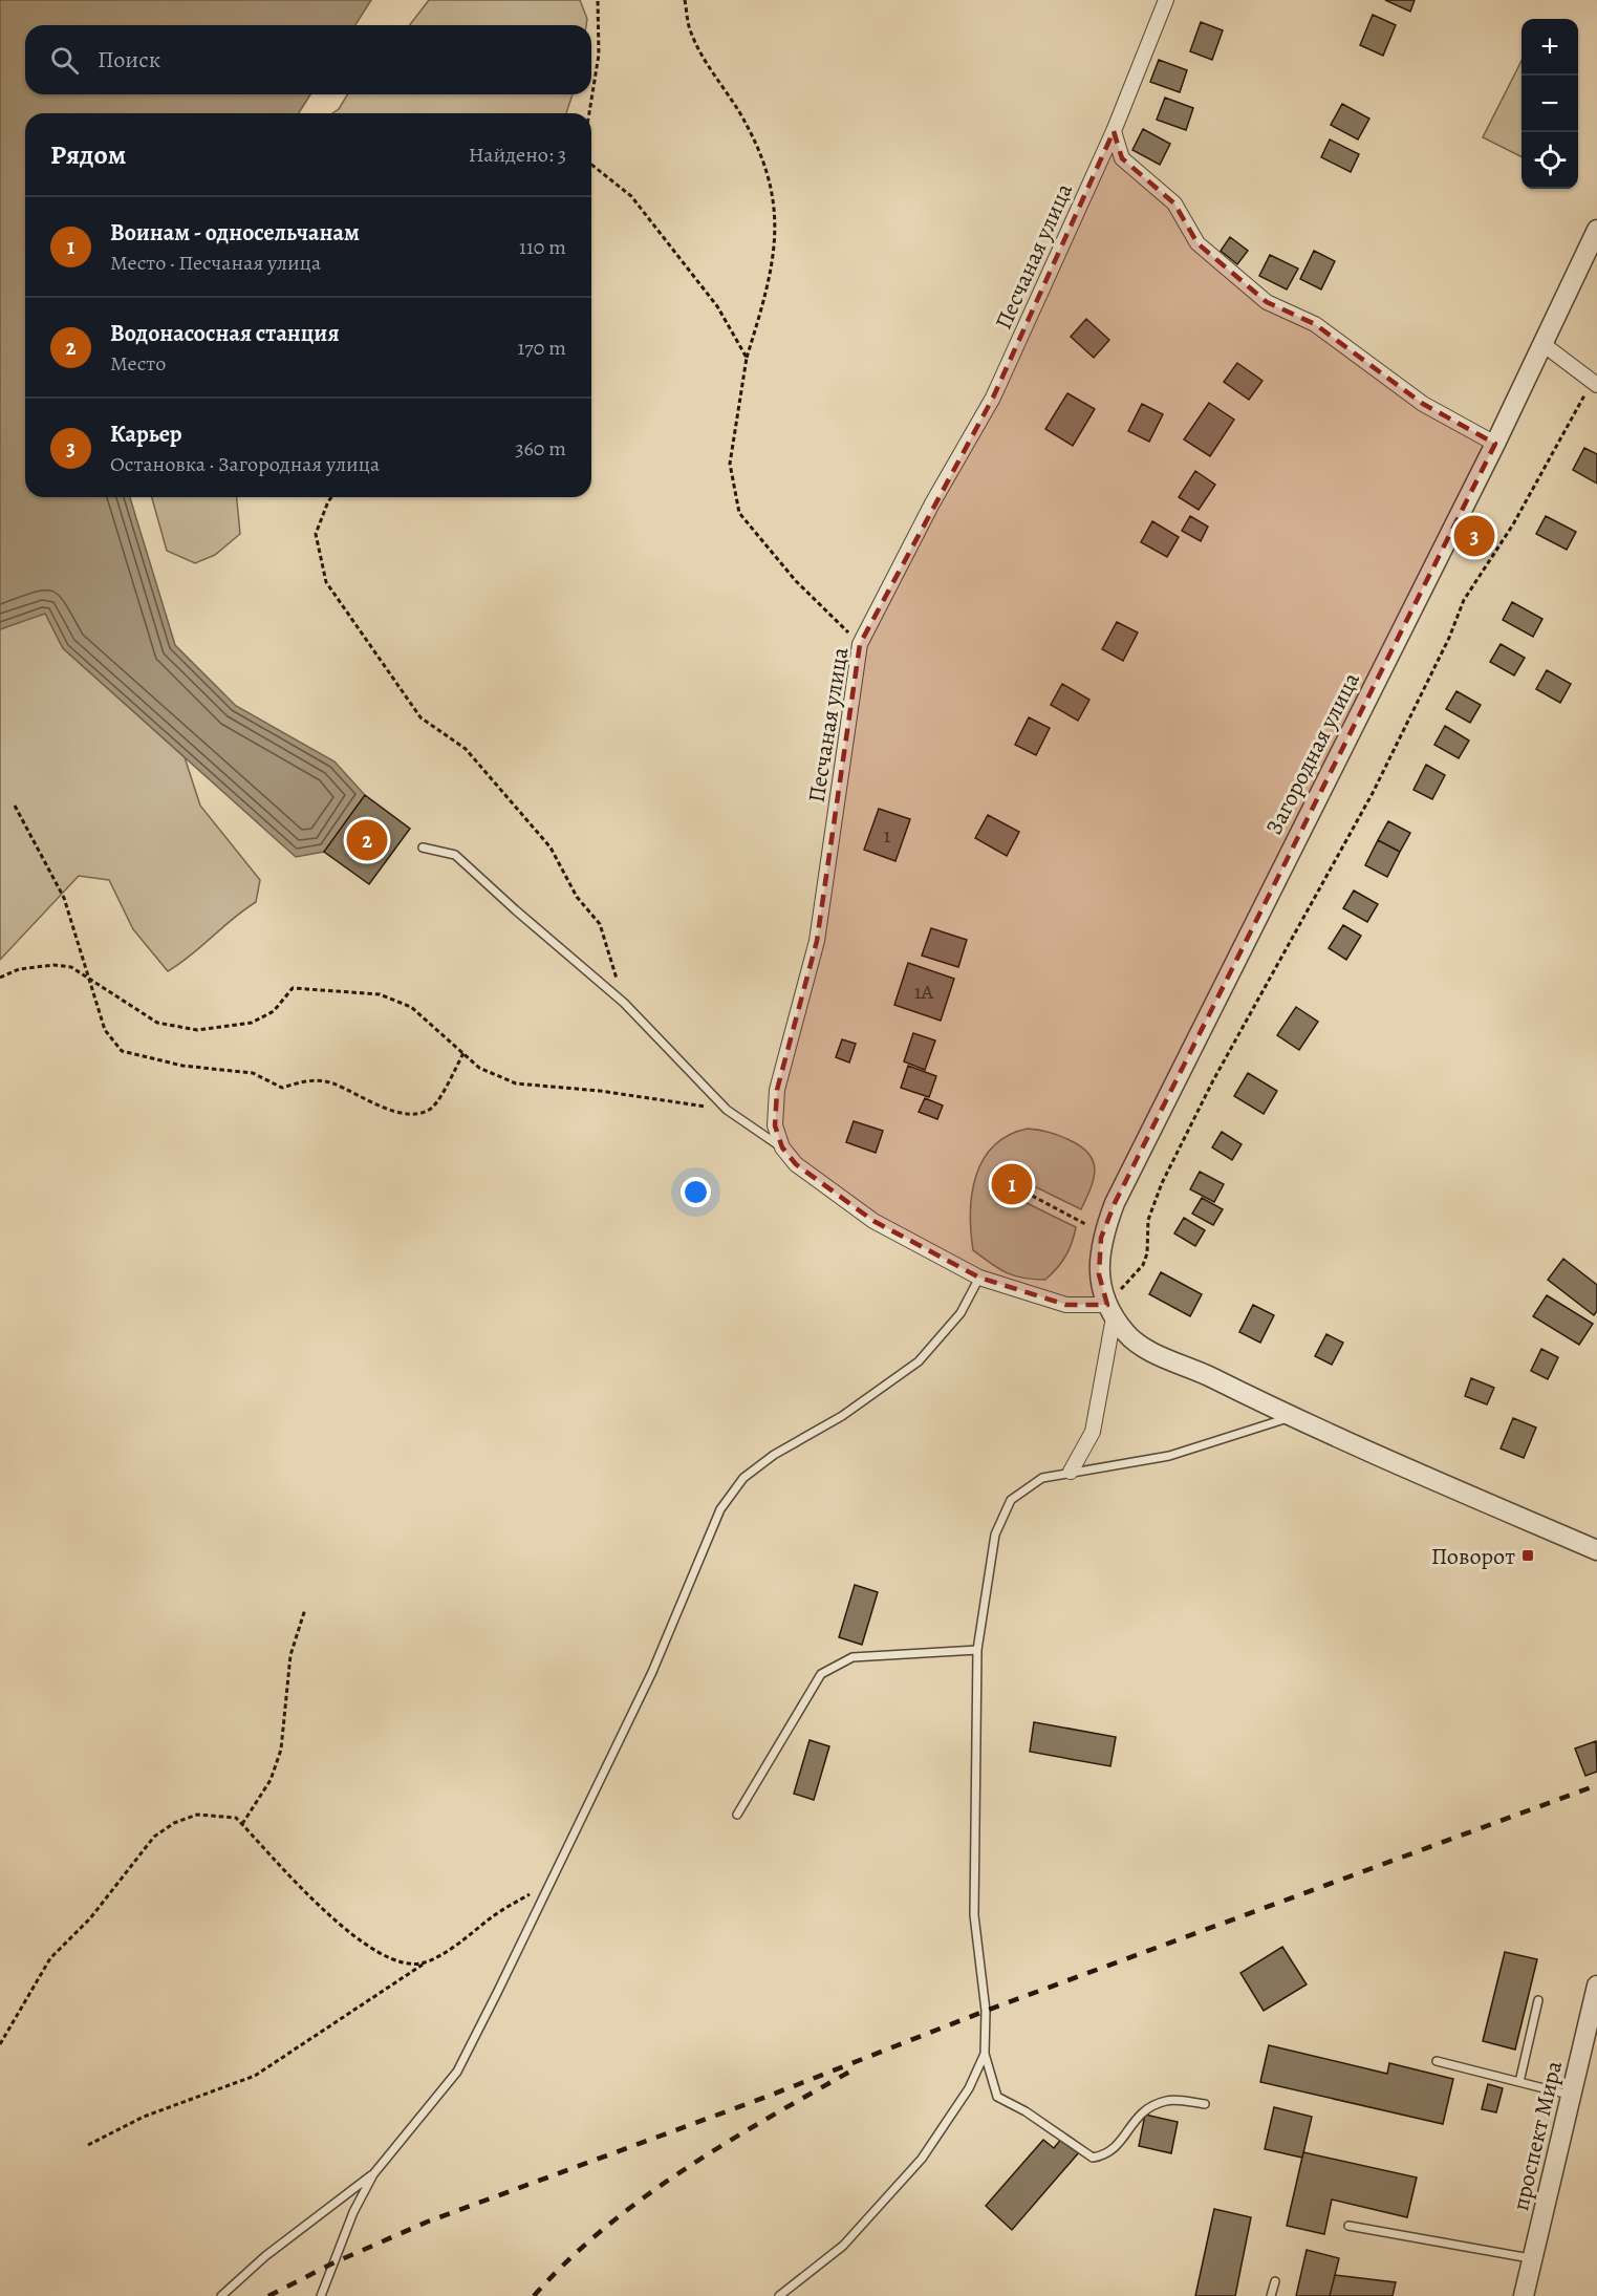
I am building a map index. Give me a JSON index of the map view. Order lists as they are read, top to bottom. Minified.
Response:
{"streets":{"street":["Песчаная улица","Загородная улица","проспект Мира"]},"places":{"transit":["Поворот"]},"house_numbers":["1","1А"],"page":{"map_buttons":["+","−"],"search":"Поиск","heading":["Рядом","Найдено: 3"],"list":[{"mark":"1","name":"Воинам - односельчанам","note":"Место · Песчаная улица","value":"110 m"},{"mark":"2","name":"Водонасосная станция","note":"Место","value":"170 m"},{"mark":"3","name":"Карьер","note":"Остановка · Загородная улица","value":"360 m"}],"pins":["3","2","1"]}}
